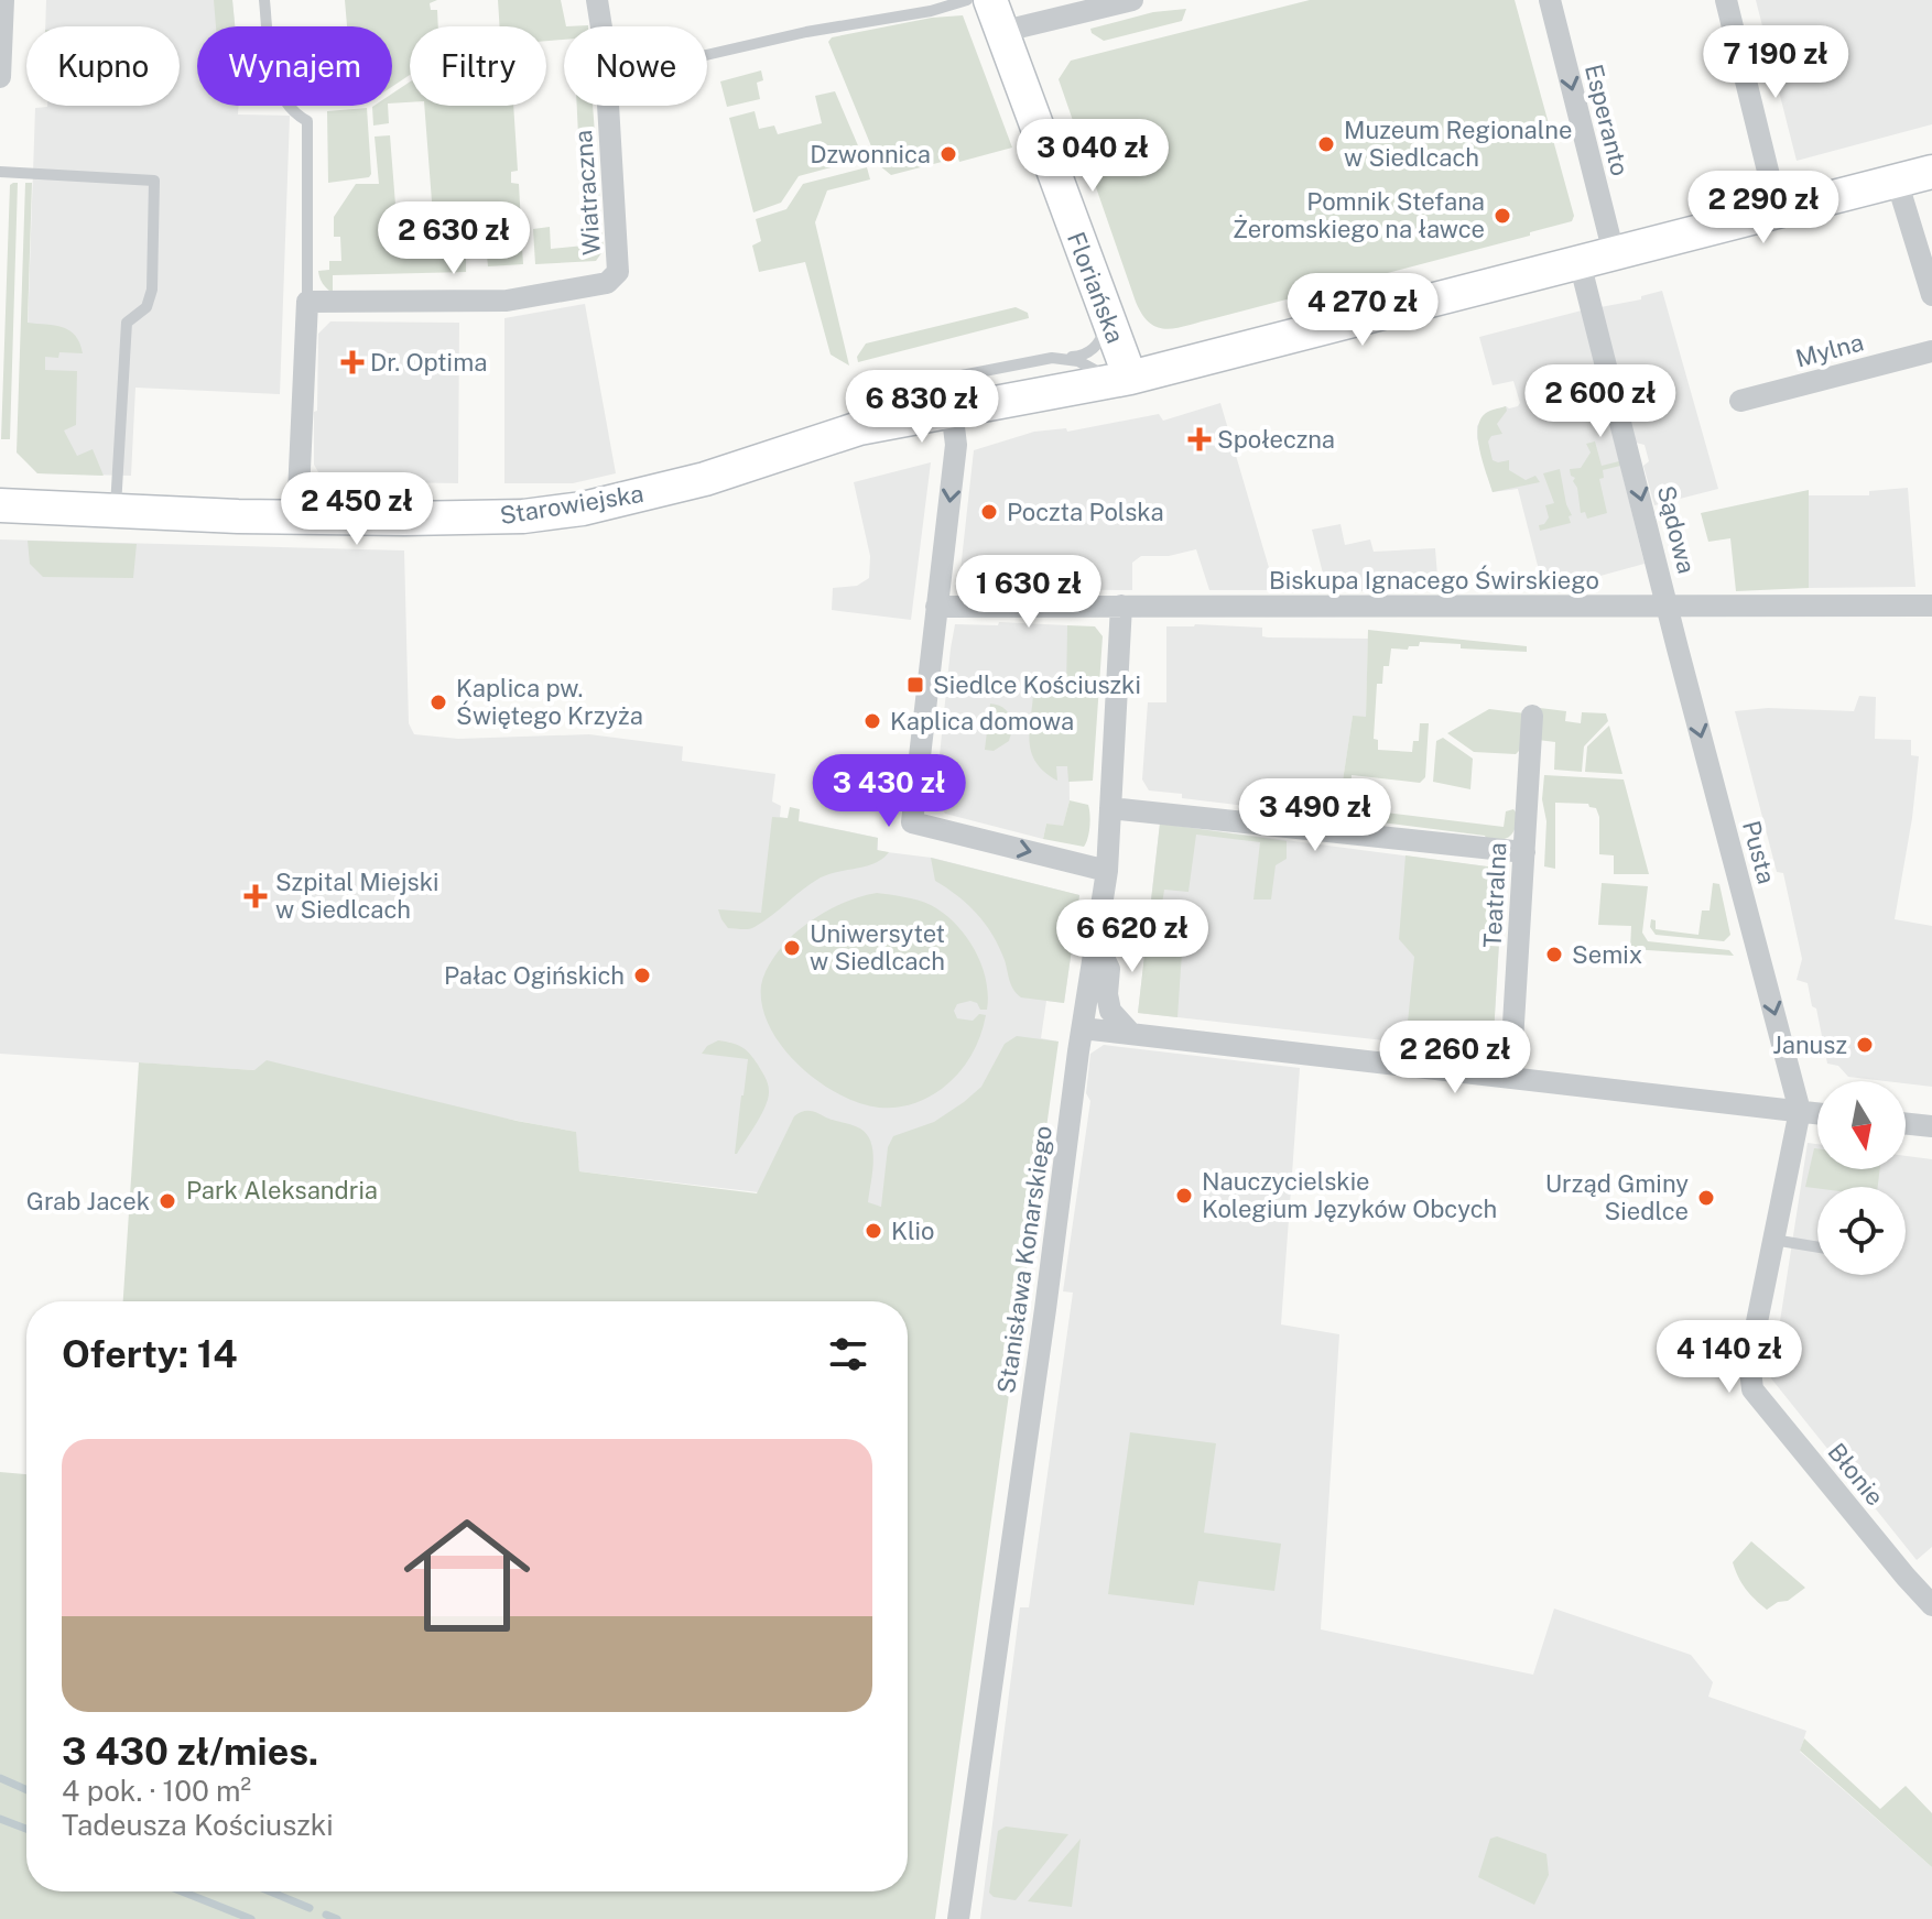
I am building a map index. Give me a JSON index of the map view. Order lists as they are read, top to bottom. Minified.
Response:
{"streets":{"main road":["Floriańska","Starowiejska"],"street":["Esperanto","Wiatraczna","Mylna","Sądowa","Biskupa Ignacego Świrskiego","Pusta","Teatralna","Stanisława Konarskiego","Błonie"]},"crossings":[["Esperanto","Starowiejska"],["Floriańska","Starowiejska"],["Starowiejska","Sądowa"],["Sądowa","Biskupa Ignacego Świrskiego"],["Sądowa","Pusta"],["Biskupa Ignacego Świrskiego","Pusta"],["Biskupa Ignacego Świrskiego","Stanisława Konarskiego"],["Pusta","Błonie"]],"one_way":["Sądowa","Pusta"],"parks":["Park Aleksandria"],"places":{"other":["Muzeum Regionalne w Siedlcach","Dzwonnica","Pomnik Stefana Żeromskiego na ławce","Poczta Polska","Kaplica pw. Świętego Krzyża","Kaplica domowa","Uniwersytet w Siedlcach","Semix","Pałac Ogińskich","Janusz","Nauczycielskie Kolegium Języków Obcych","Urząd Gminy Siedlce","Grab Jacek","Klio"],"health":["Dr. Optima","Społeczna","Szpital Miejski w Siedlcach"],"transit":["Siedlce Kościuszki"]},"north":"bottom","page":{"price":["7 190 zł","3 040 zł","2 290 zł","2 630 zł","4 270 zł","2 600 zł","6 830 zł","2 450 zł","1 630 zł","3 430 zł","3 490 zł","6 620 zł","2 260 zł","4 140 zł"],"chip":["Kupno","Wynajem","Filtry","Nowe"],"heading":"Oferty: 14","list":[{"name":"3 430 zł/mies.","note":"4 pok. · 100 m² · Tadeusza Kościuszki"}]}}
